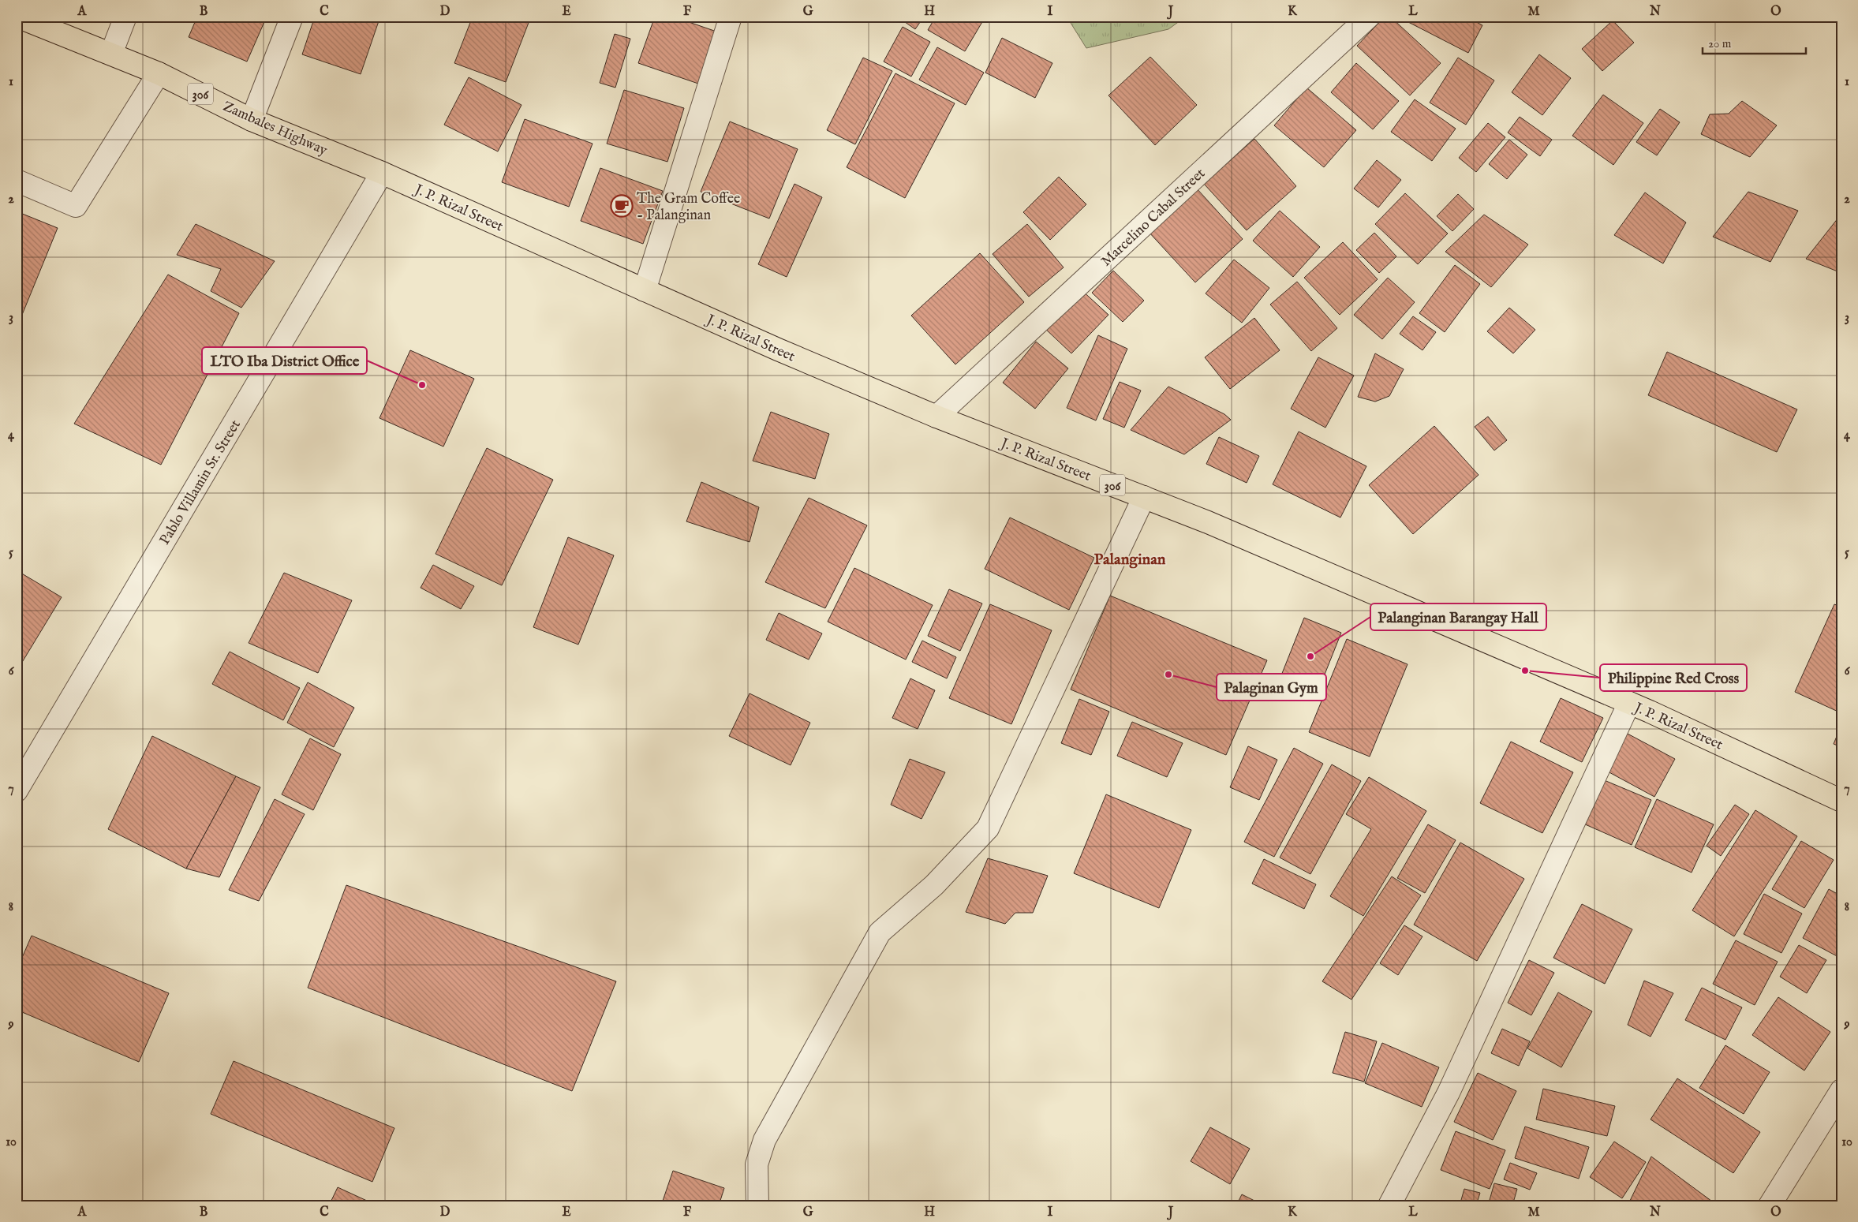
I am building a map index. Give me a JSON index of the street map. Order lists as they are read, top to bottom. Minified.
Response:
{"streets":{"main road":["306","Zambales Highway","J. P. Rizal Street"],"street":["Marcelino Cabal Street","Pablo Villamin Sr. Street"]},"crossings":[["Zambales Highway","J. P. Rizal Street"],["Zambales Highway","Pablo Villamin Sr. Street"],["J. P. Rizal Street","Marcelino Cabal Street"],["J. P. Rizal Street","Pablo Villamin Sr. Street"]],"districts":["Palanginan"],"places":{"cafe":["The Gram Coffee - Palanginan"],"other":["LTO Iba District Office","Palanginan Barangay Hall","Philippine Red Cross","Palaginan Gym"]},"scale_bar":"20 m","grid":{"columns":["A","B","C","D","E","F","G","H","I","J","K","L","M","N","O"],"rows":["1","2","3","4","5","6","7","8","9","10"]}}
